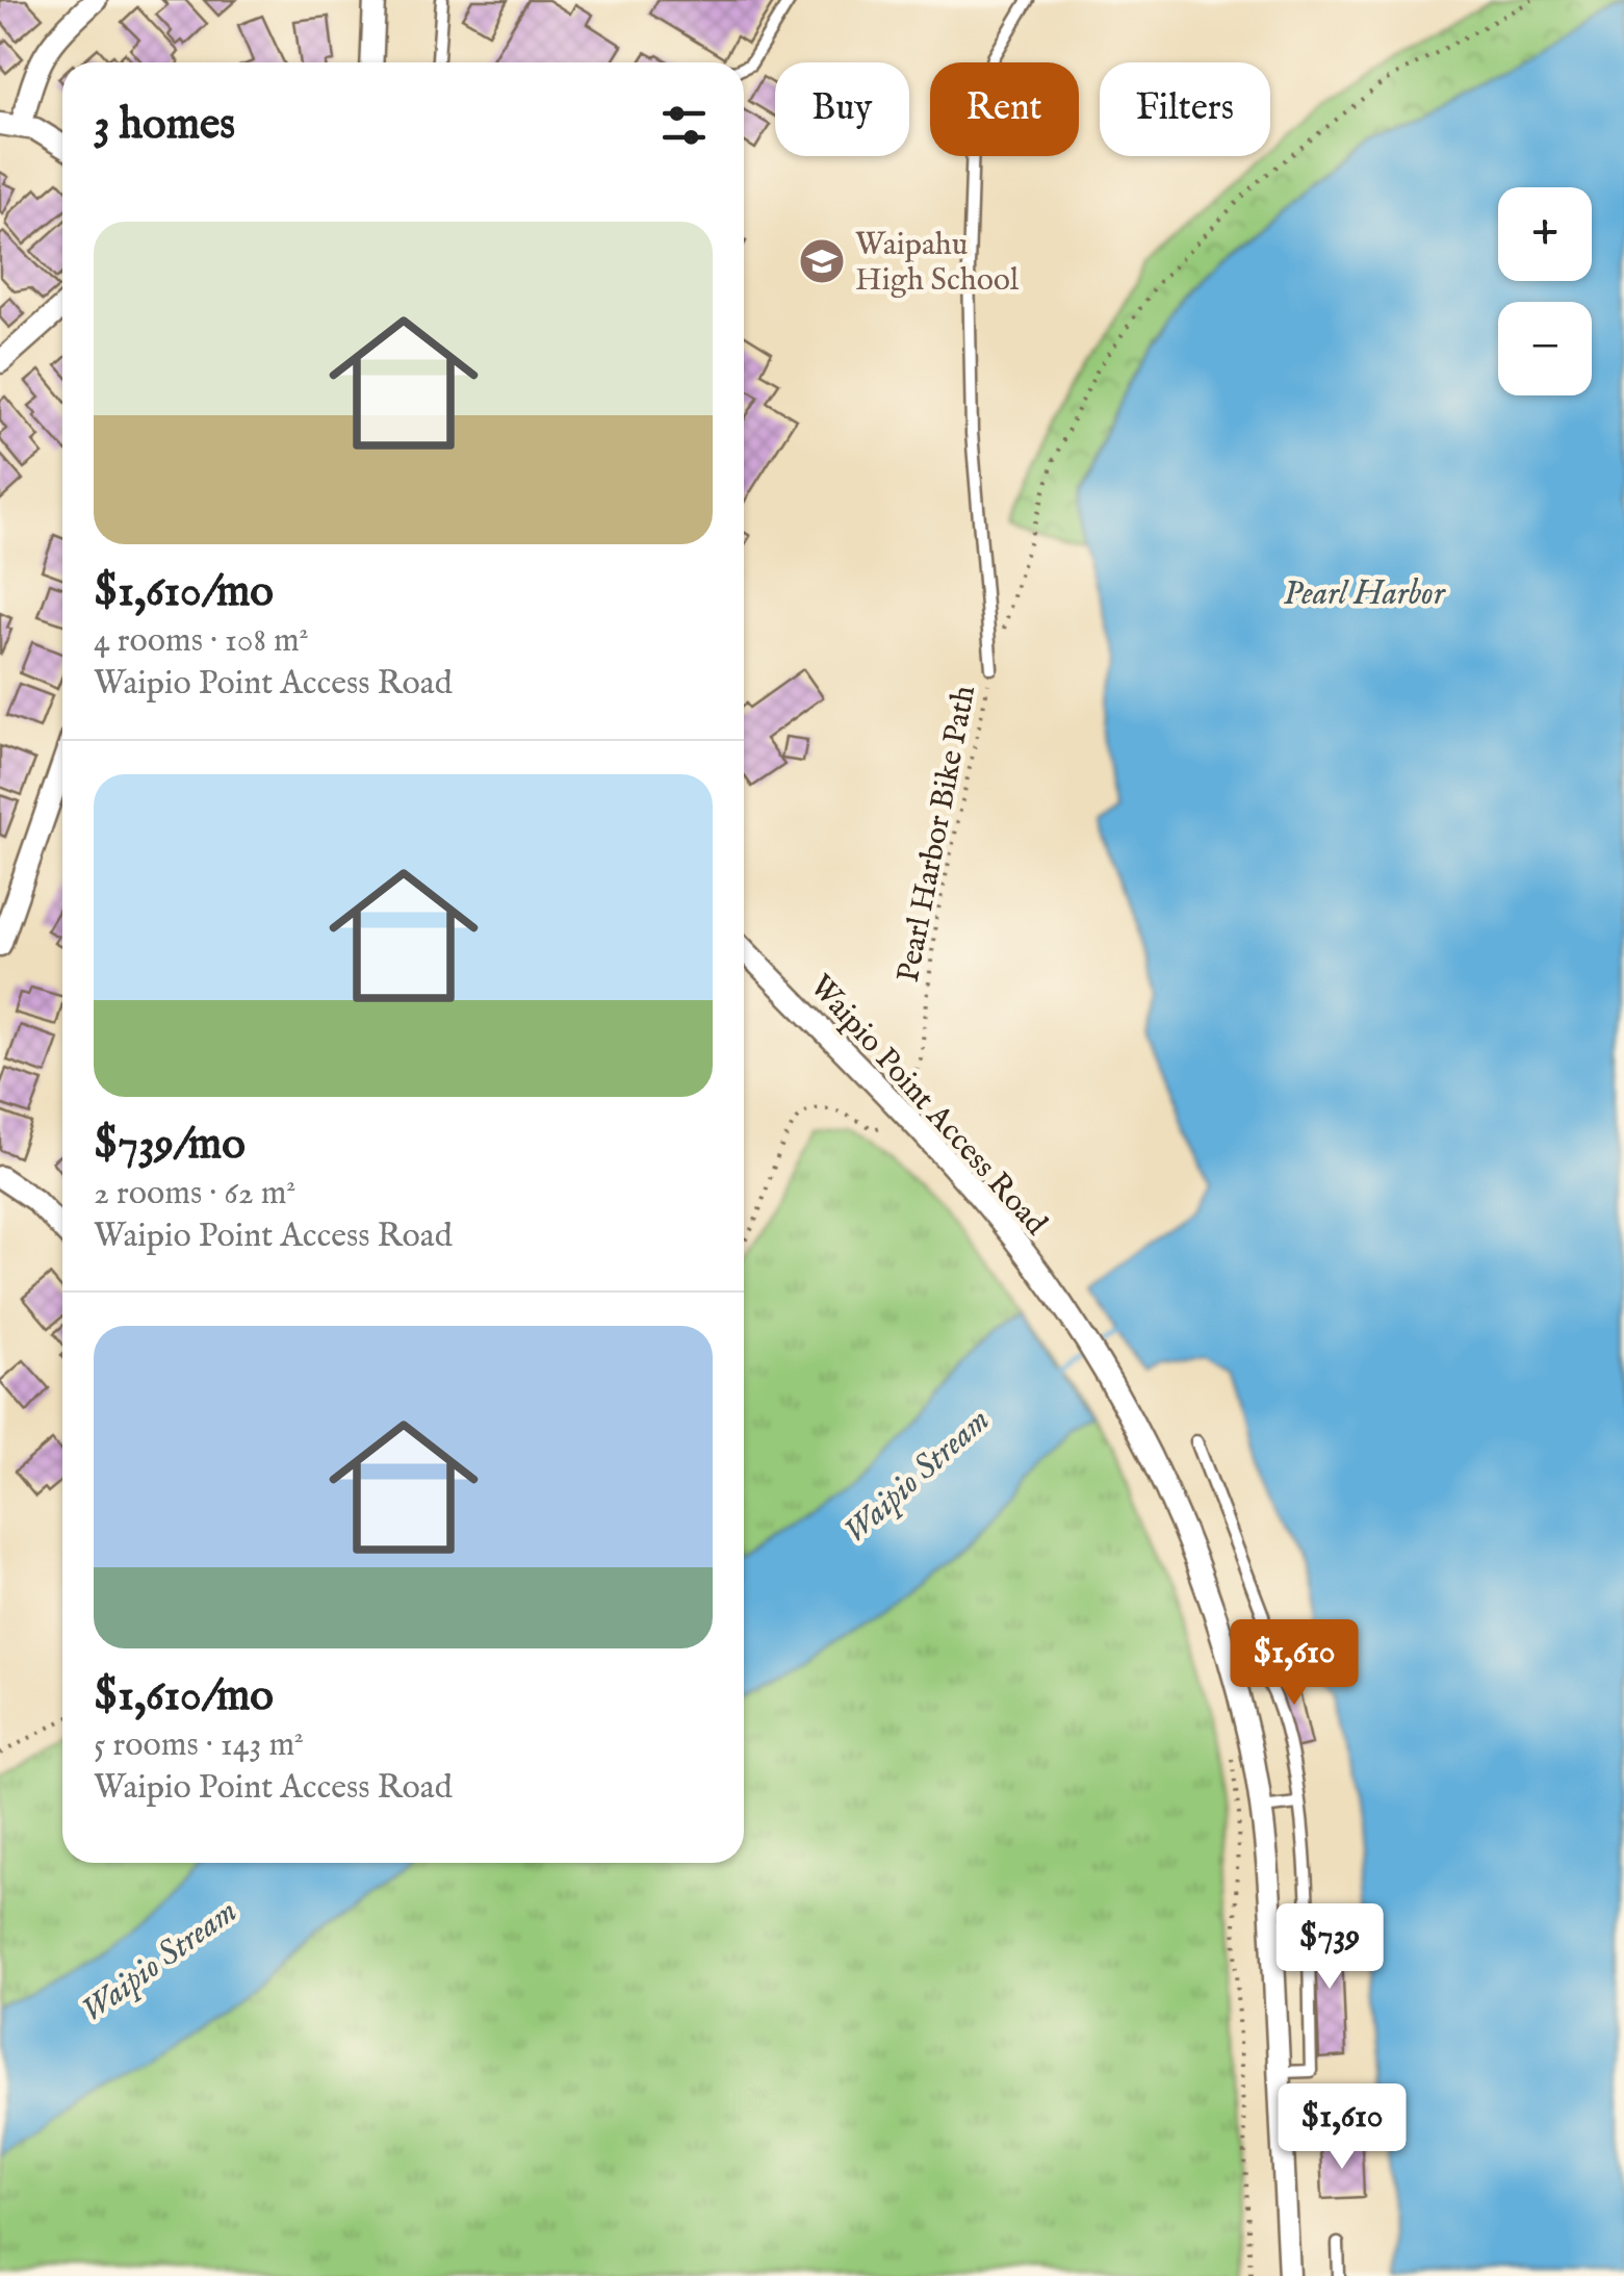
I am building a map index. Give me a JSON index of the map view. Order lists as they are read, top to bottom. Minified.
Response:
{"streets":{"street":["Waipio Point Access Road"],"path":["Pearl Harbor Bike Path"]},"crossings":[["Pearl Harbor Bike Path","Waipio Point Access Road"]],"water":["Pearl Harbor","Waipio Stream"],"places":{"school or university":["Waipahu High School"]},"page":{"chip":["Buy","Rent","Filters"],"heading":"3 homes","map_buttons":["+","−"],"list":[{"name":"$1,610/mo","note":"4 rooms · 108 m² · Waipio Point Access Road"},{"name":"$739/mo","note":"2 rooms · 62 m² · Waipio Point Access Road"},{"name":"$1,610/mo","note":"5 rooms · 143 m² · Waipio Point Access Road"}],"price":["$1,610","$739","$1,610"]}}
